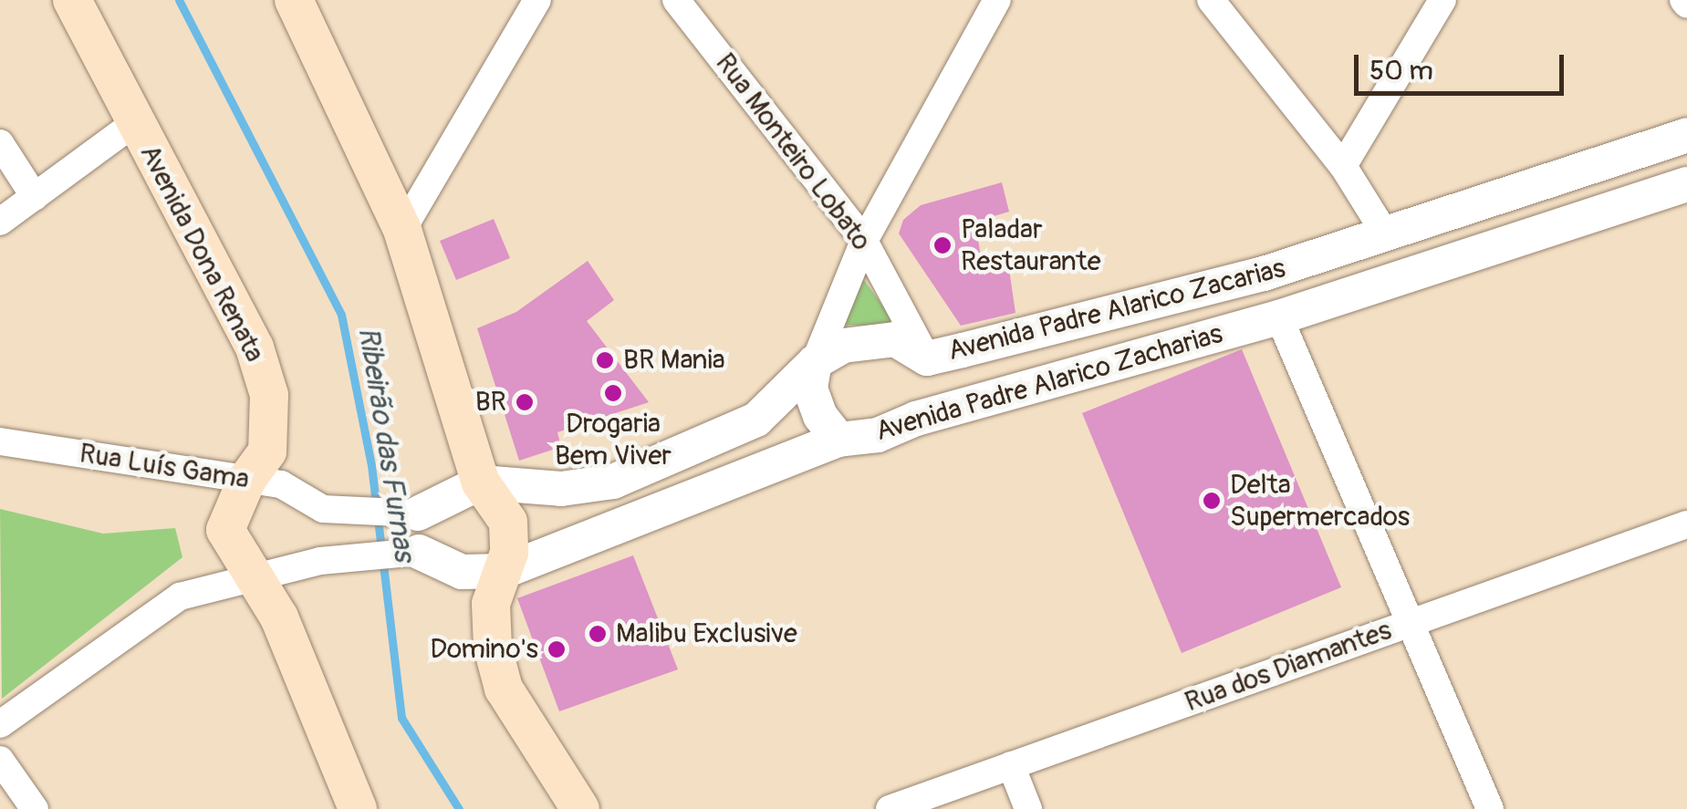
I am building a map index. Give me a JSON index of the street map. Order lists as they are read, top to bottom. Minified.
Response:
{"streets":{"main road":["Avenida Dona Renata"],"street":["Rua Monteiro Lobato","Avenida Padre Alarico Zacarias","Avenida Padre Alarico Zacharias","Rua Luís Gama","Rua dos Diamantes"]},"crossings":[["Rua Monteiro Lobato","Avenida Padre Alarico Zacarias"],["Rua Monteiro Lobato","Avenida Padre Alarico Zacharias"],["Avenida Dona Renata","Rua Luís Gama"],["Avenida Padre Alarico Zacarias","Avenida Padre Alarico Zacharias"]],"water":["Ribeirão das Furnas"],"places":["Paladar Restaurante","BR Mania","Drogaria Bem Viver","BR","Delta Supermercados","Malibu Exclusive","Domino's"],"scale_bar":"50 m"}
